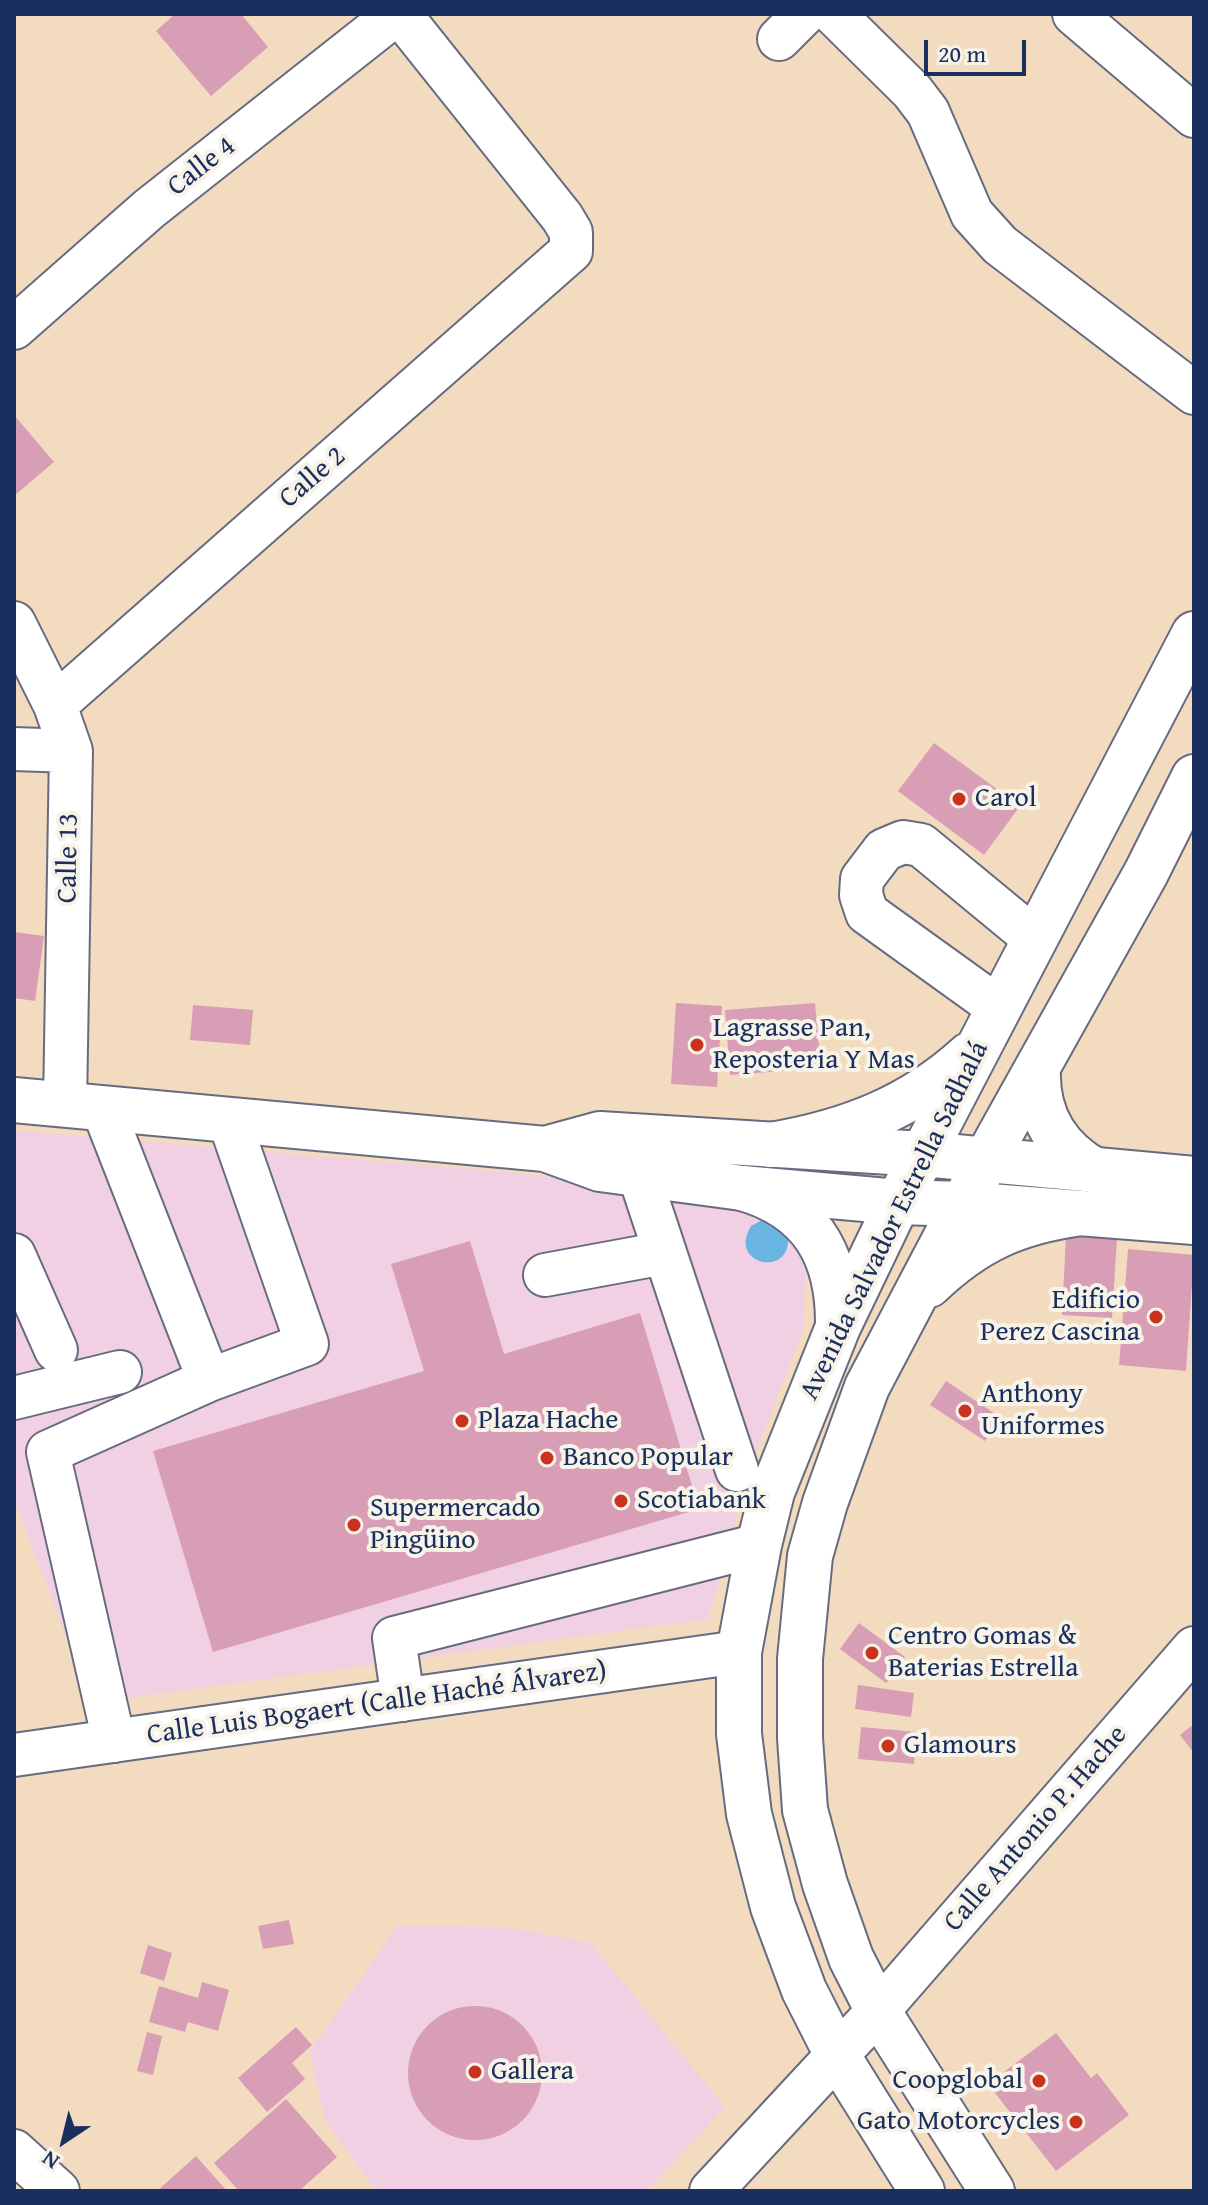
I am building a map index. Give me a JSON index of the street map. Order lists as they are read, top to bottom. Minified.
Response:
{"streets":{"main road":["Avenida Salvador Estrella Sadhalá"],"street":["Calle 4","Calle 2","Calle 13","Calle Luis Bogaert (Calle Haché Álvarez)","Calle Antonio P. Hache"]},"crossings":[["Calle 4","Calle 2"],["Calle 2","Calle 13"],["Avenida Salvador Estrella Sadhalá","Calle Luis Bogaert (Calle Haché Álvarez)"],["Avenida Salvador Estrella Sadhalá","Calle Antonio P. Hache"]],"places":["Carol","Lagrasse Pan, Reposteria Y Mas","Edificio Perez Cascina","Anthony Uniformes","Plaza Hache","Banco Popular","Scotiabank","Supermercado Pingüino","Centro Gomas & Baterias Estrella","Glamours","Gallera","Coopglobal","Gato Motorcycles"],"scale_bar":"20 m","north":"bottom left"}
